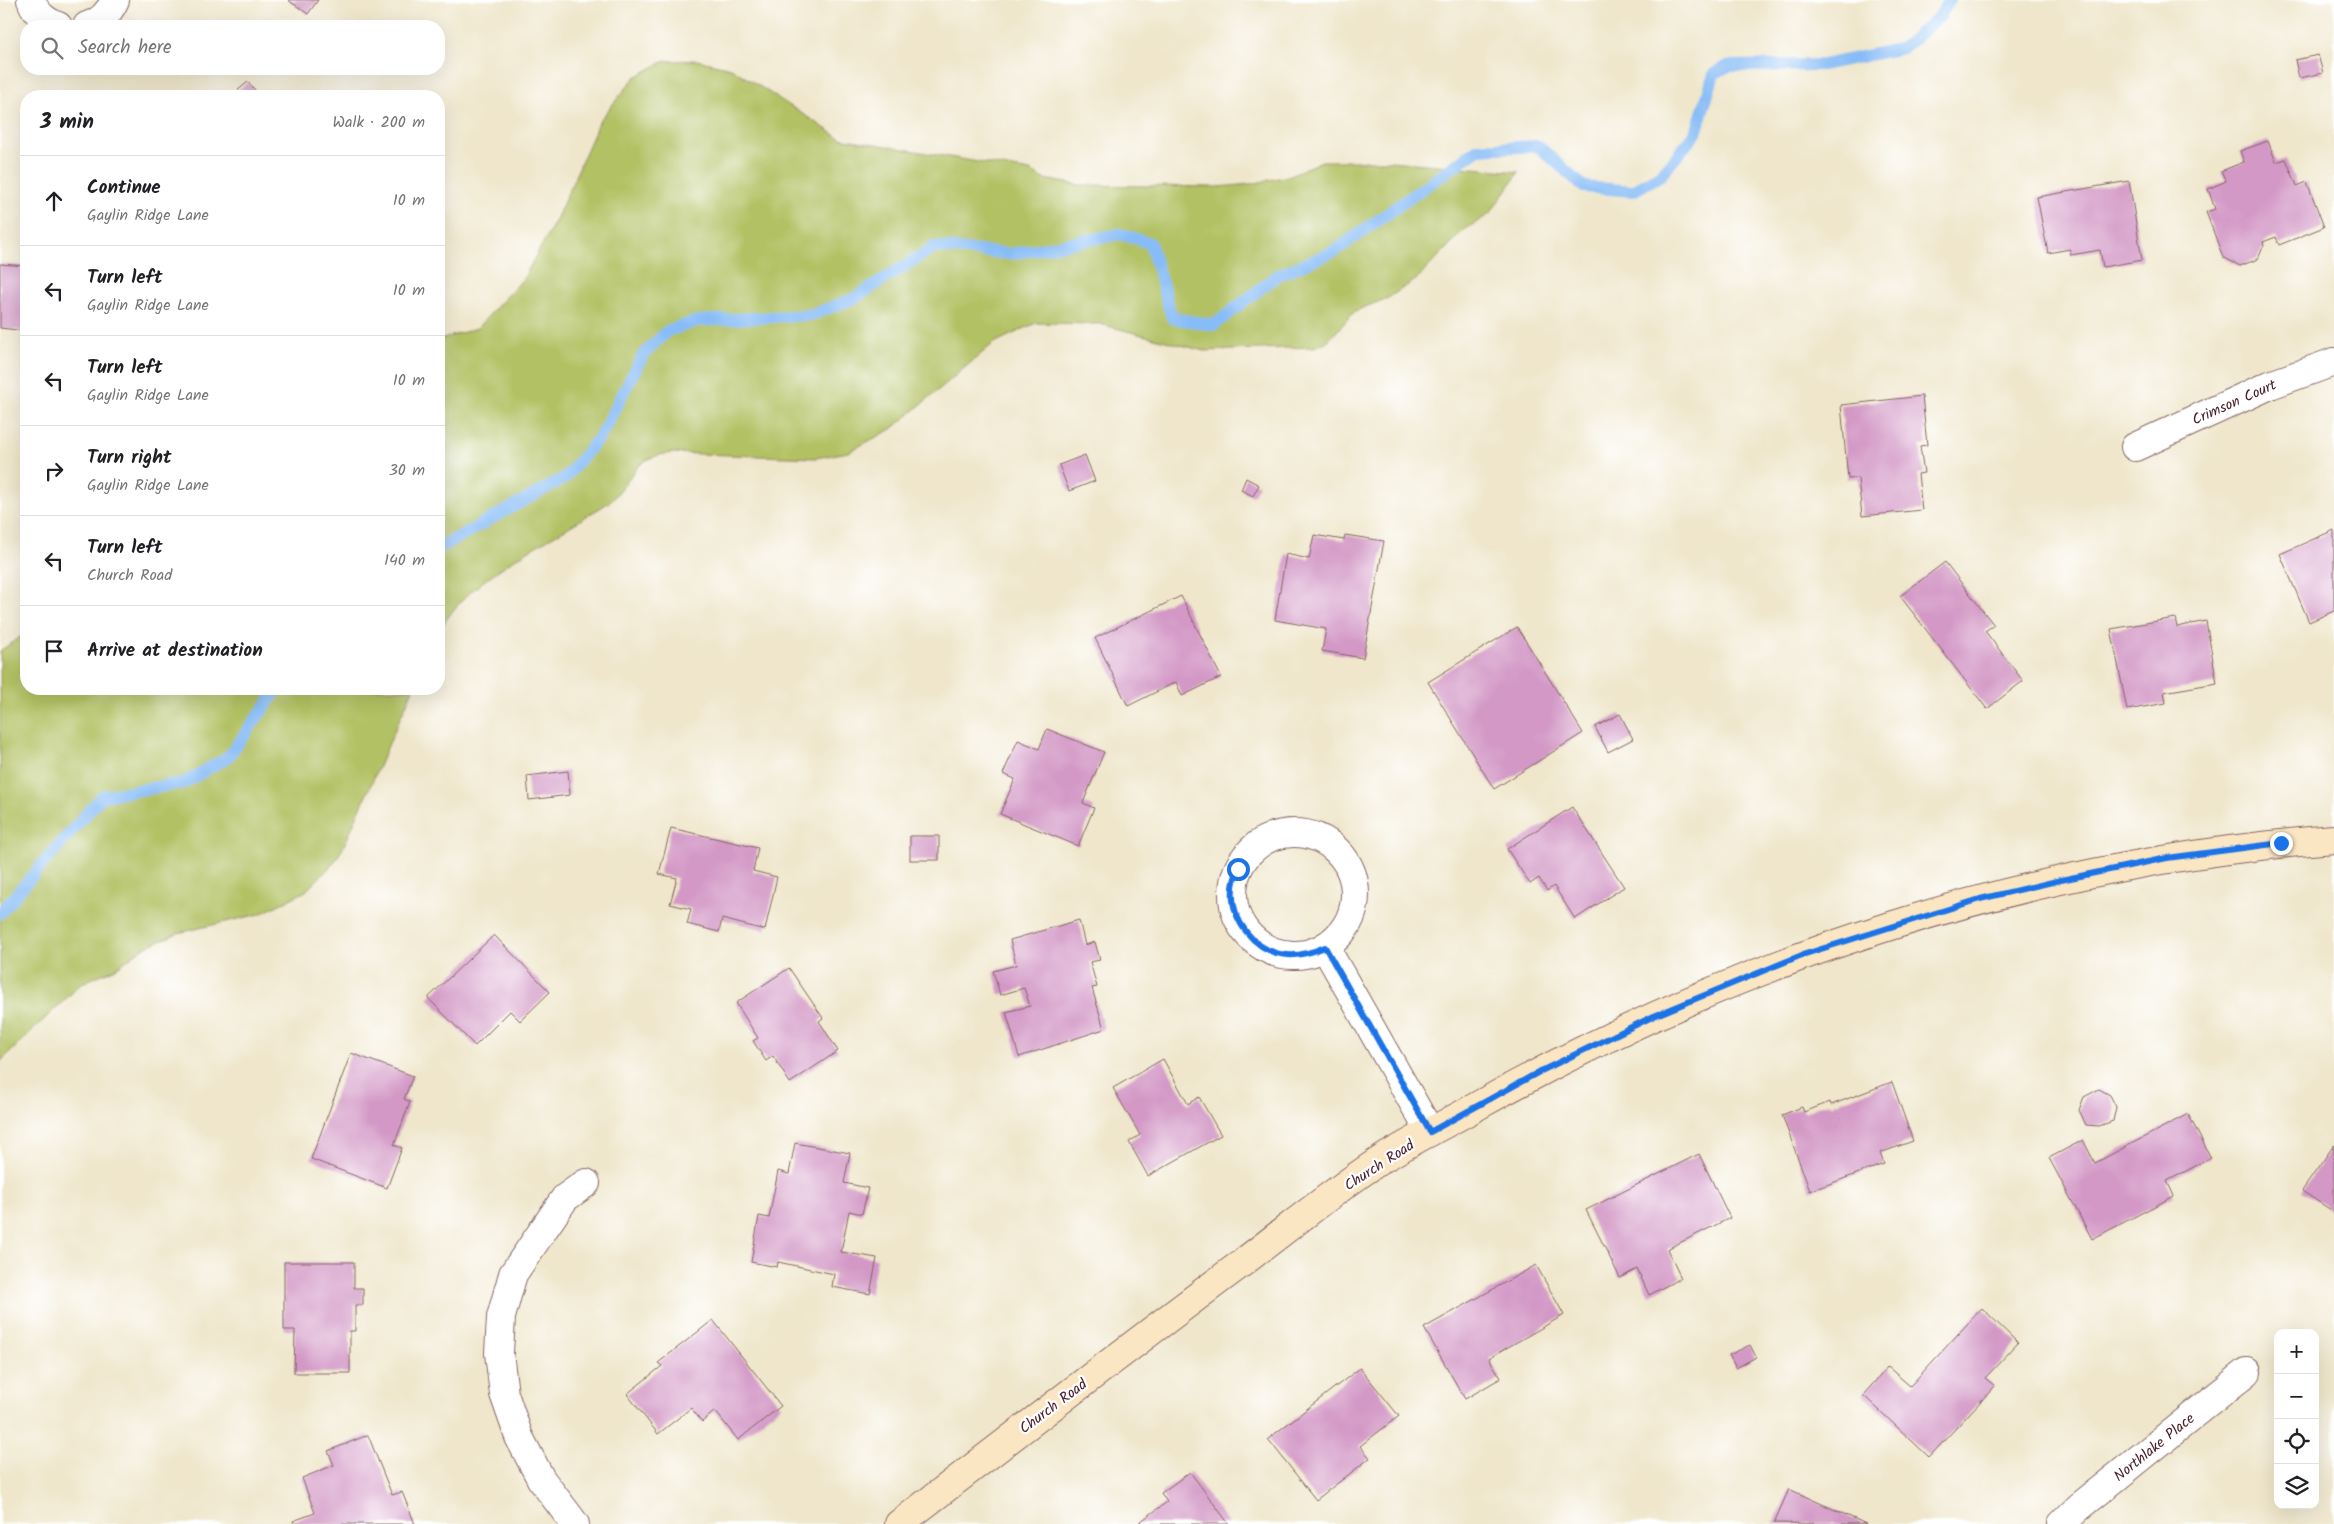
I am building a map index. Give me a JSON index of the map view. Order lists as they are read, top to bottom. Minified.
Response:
{"streets":{"street":["Crimson Court","Church Road","Northlake Place"]},"page":{"search":"Search here","heading":["3 min","Walk · 200 m"],"list":[["Continue","Gaylin Ridge Lane","10 m"],["Turn left","Gaylin Ridge Lane","10 m"],["Turn left","Gaylin Ridge Lane","10 m"],["Turn right","Gaylin Ridge Lane","30 m"],["Turn left","Church Road","140 m"],"Arrive at destination"],"map_buttons":["+","−"]}}
